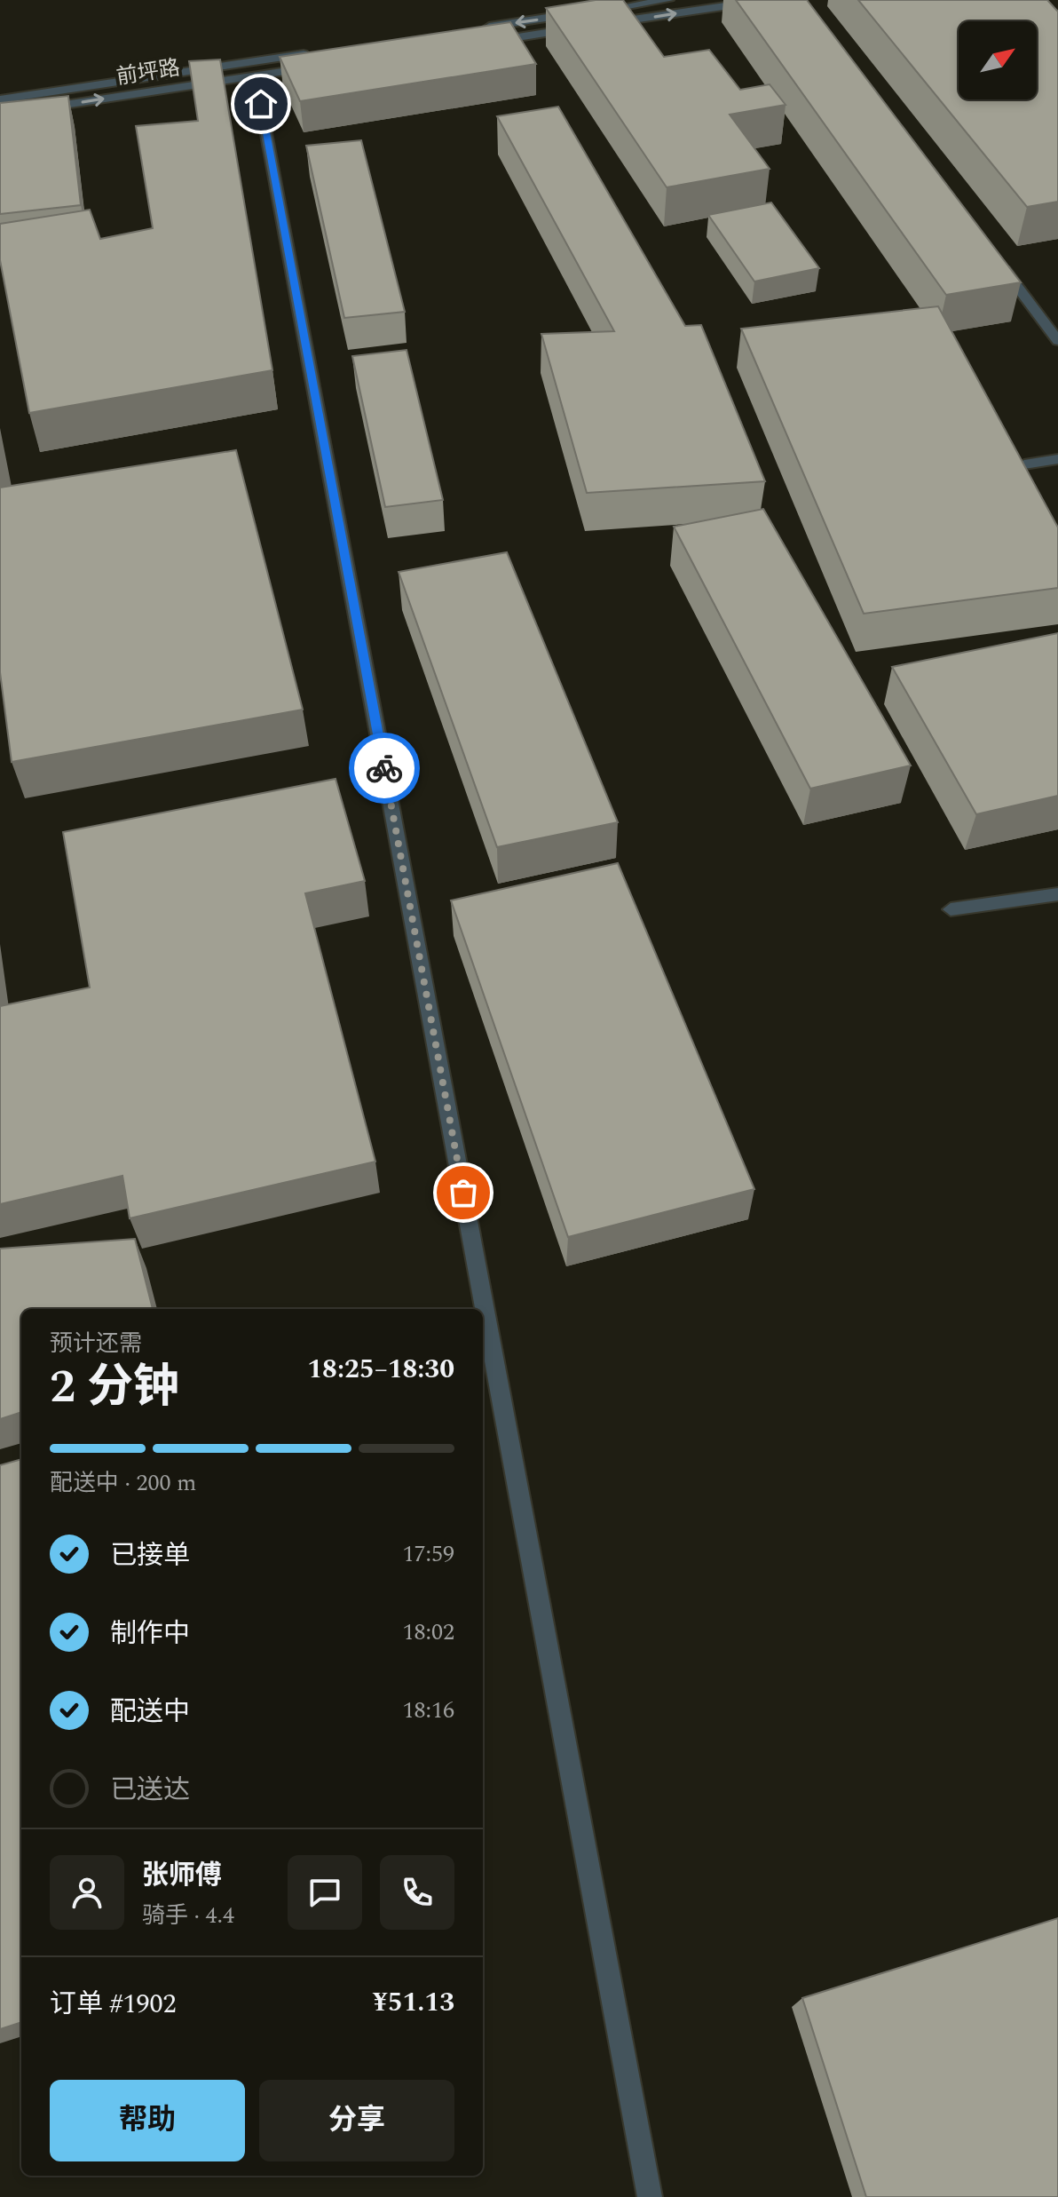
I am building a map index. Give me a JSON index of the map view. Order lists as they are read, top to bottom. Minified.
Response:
{"streets":{"street":["前坪路"]},"north":"top right","page":{"heading":["2 分钟","预计还需","18:25–18:30"],"panel":["张师傅","骑手 · 4.4","订单 #1902","¥51.13"],"bar":"配送中 · 200 m","list":[["已接单","17:59"],["制作中","18:02"],["配送中","18:16"],"已送达"],"buttons":["帮助","分享"]}}
